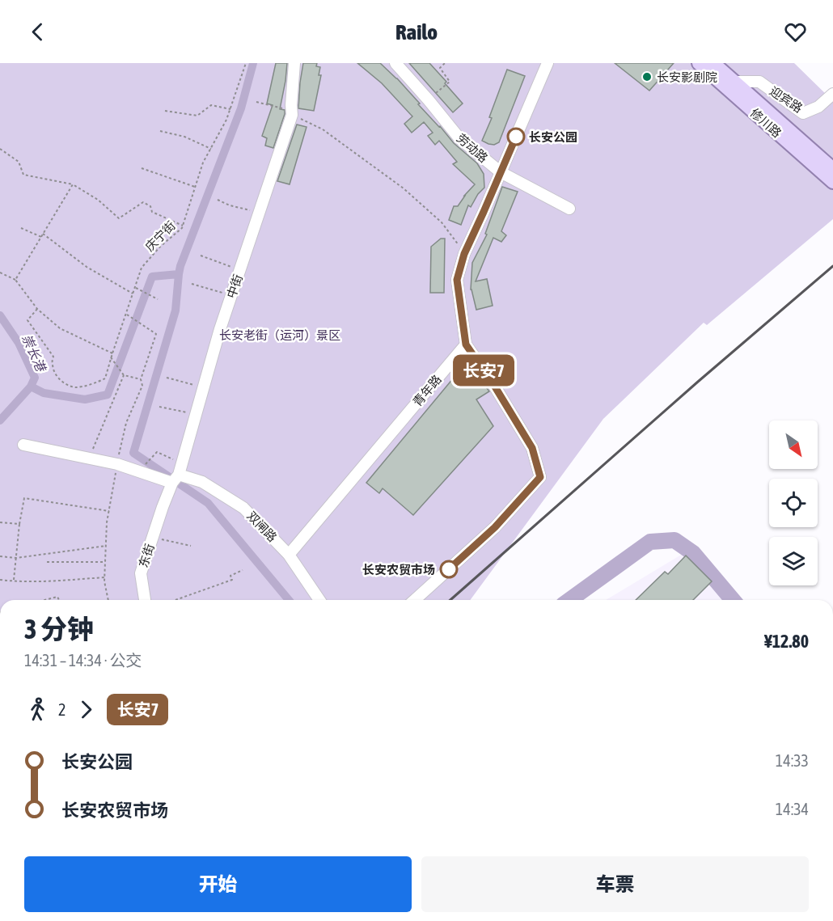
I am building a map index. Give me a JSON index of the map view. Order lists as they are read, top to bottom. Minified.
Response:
{"streets":{"main road":["修川路"],"street":["迎宾路","劳动路","中街","青年路","双闸路","东街"],"path":["庆宁街"]},"crossings":[["迎宾路","修川路"],["中街","双闸路"],["中街","东街"],["青年路","双闸路"]],"water":["崇长港"],"parks":["长安老街（运河）景区"],"places":["长安影剧院","长安公园","长安农贸市场"],"lines":["bus line 长安7"],"north":"bottom right","page":{"header":"Railo","on_map":"长安7","heading":["3 分钟","14:31 – 14:34 · 公交","¥12.80"],"legs":["2","长安7"],"list":[{"name":"长安公园","value":"14:33"},{"name":"长安农贸市场","value":"14:34"}],"buttons":["开始","车票"]}}
